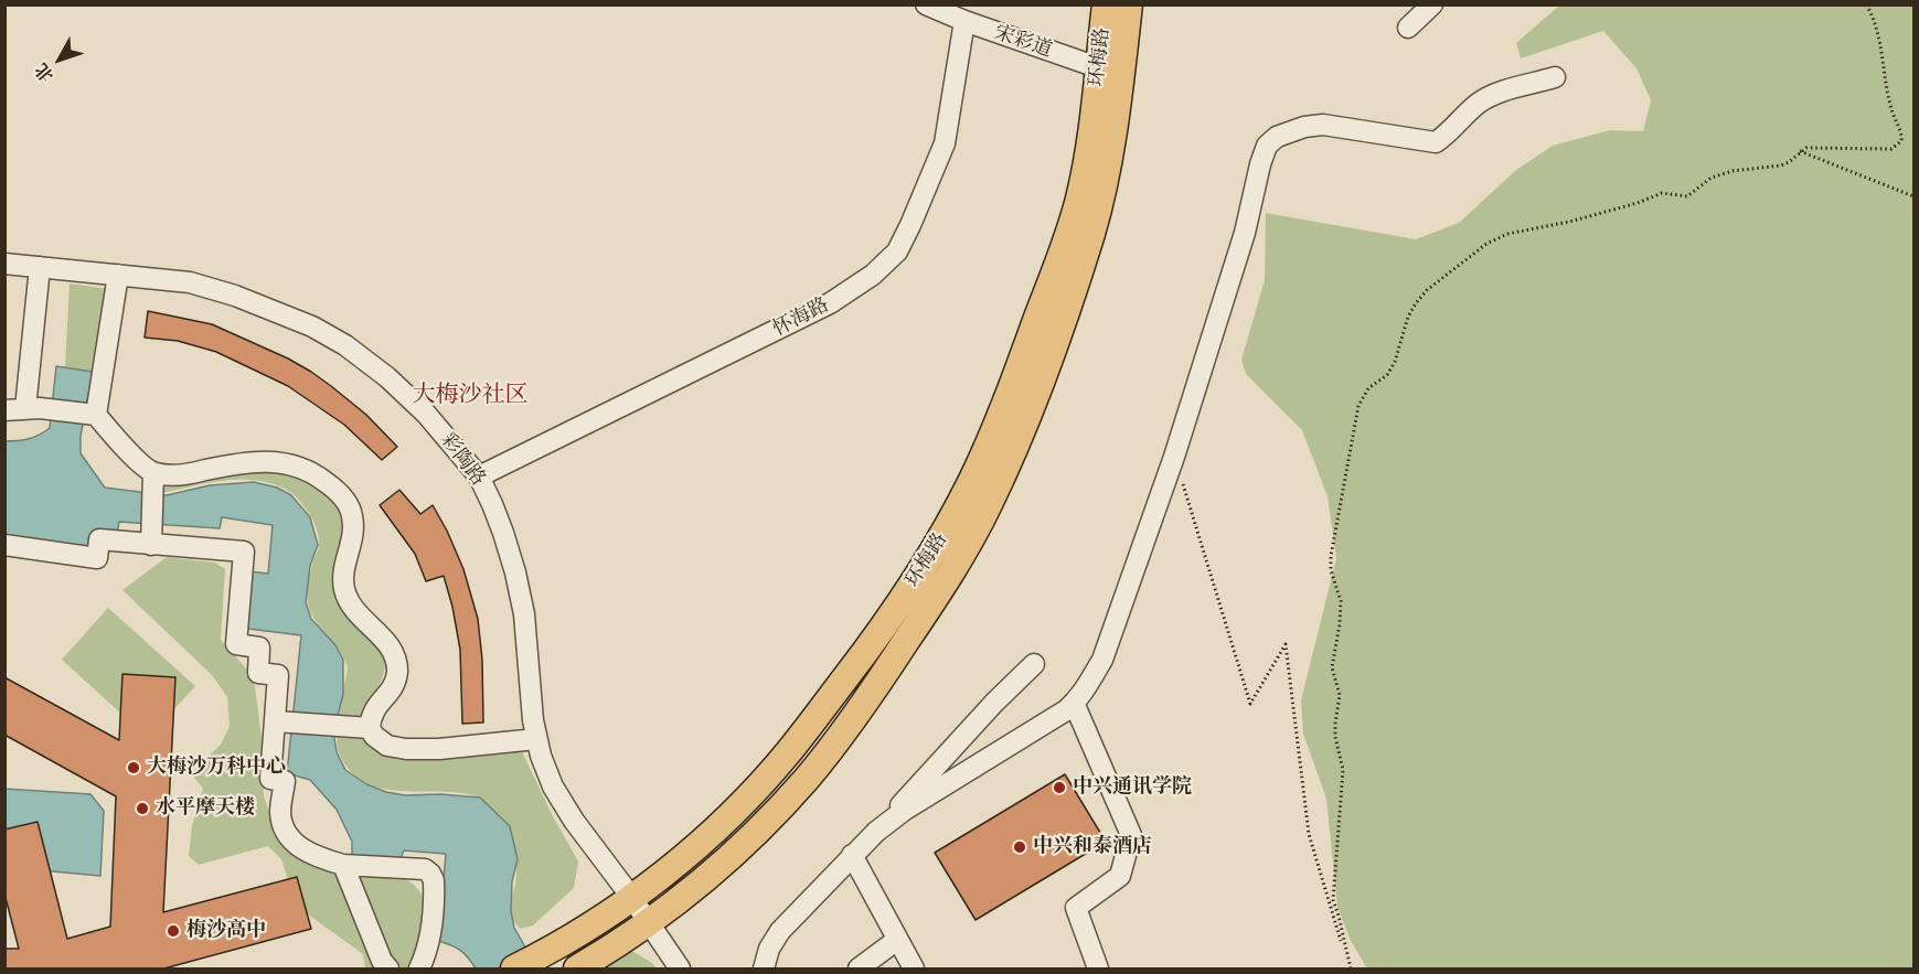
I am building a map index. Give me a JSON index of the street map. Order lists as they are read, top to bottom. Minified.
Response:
{"streets":{"main road":["环梅路"],"street":["宋彩道","怀海路","彩陶路"]},"crossings":[["宋彩道","环梅路"],["宋彩道","怀海路"],["环梅路","彩陶路"],["怀海路","彩陶路"]],"districts":["大梅沙社区"],"places":["大梅沙万科中心","中兴通讯学院","水平摩天楼","中兴和泰酒店","梅沙高中"],"north":"bottom left"}
